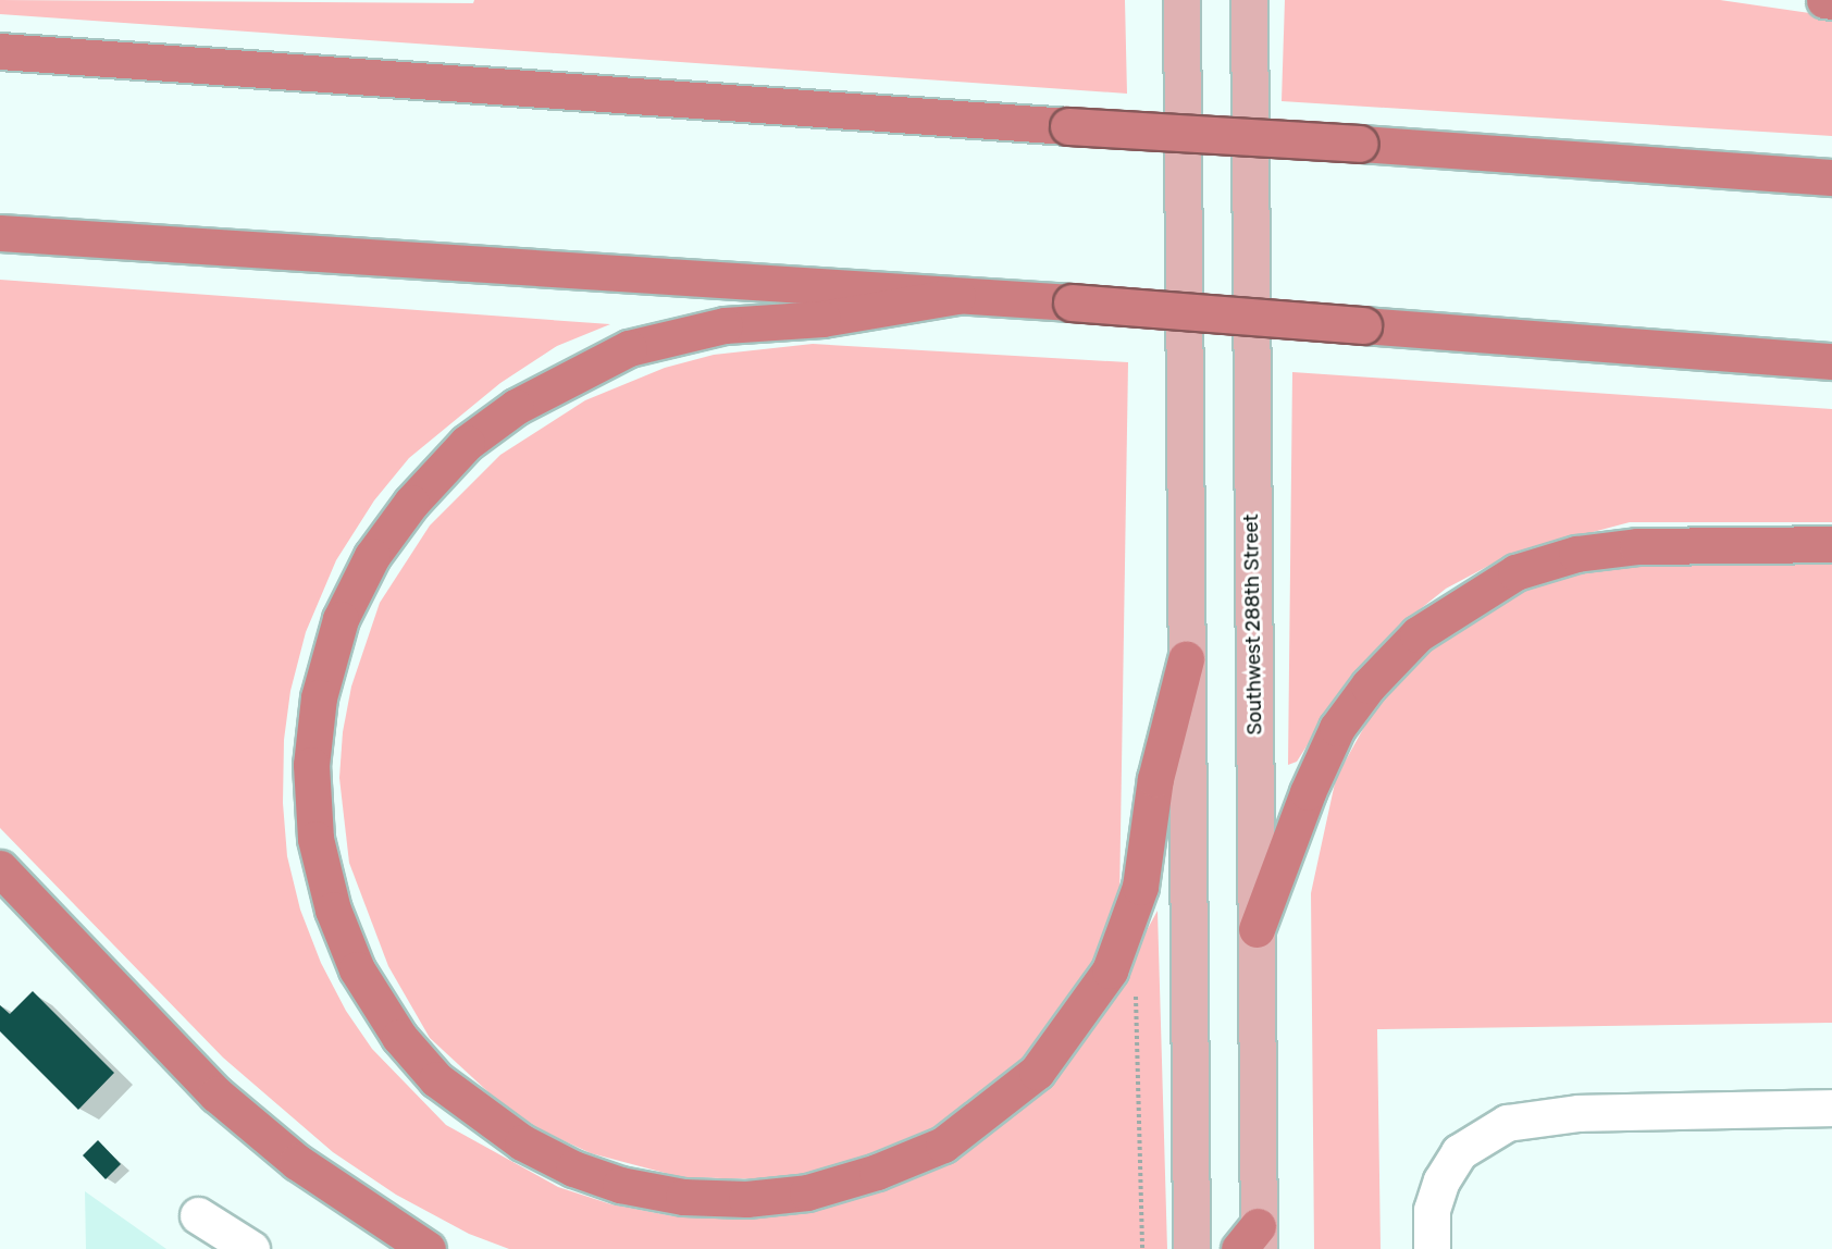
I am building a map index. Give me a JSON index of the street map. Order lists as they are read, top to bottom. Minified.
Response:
{"streets":{"main road":["Southwest 288th Street"]}}
